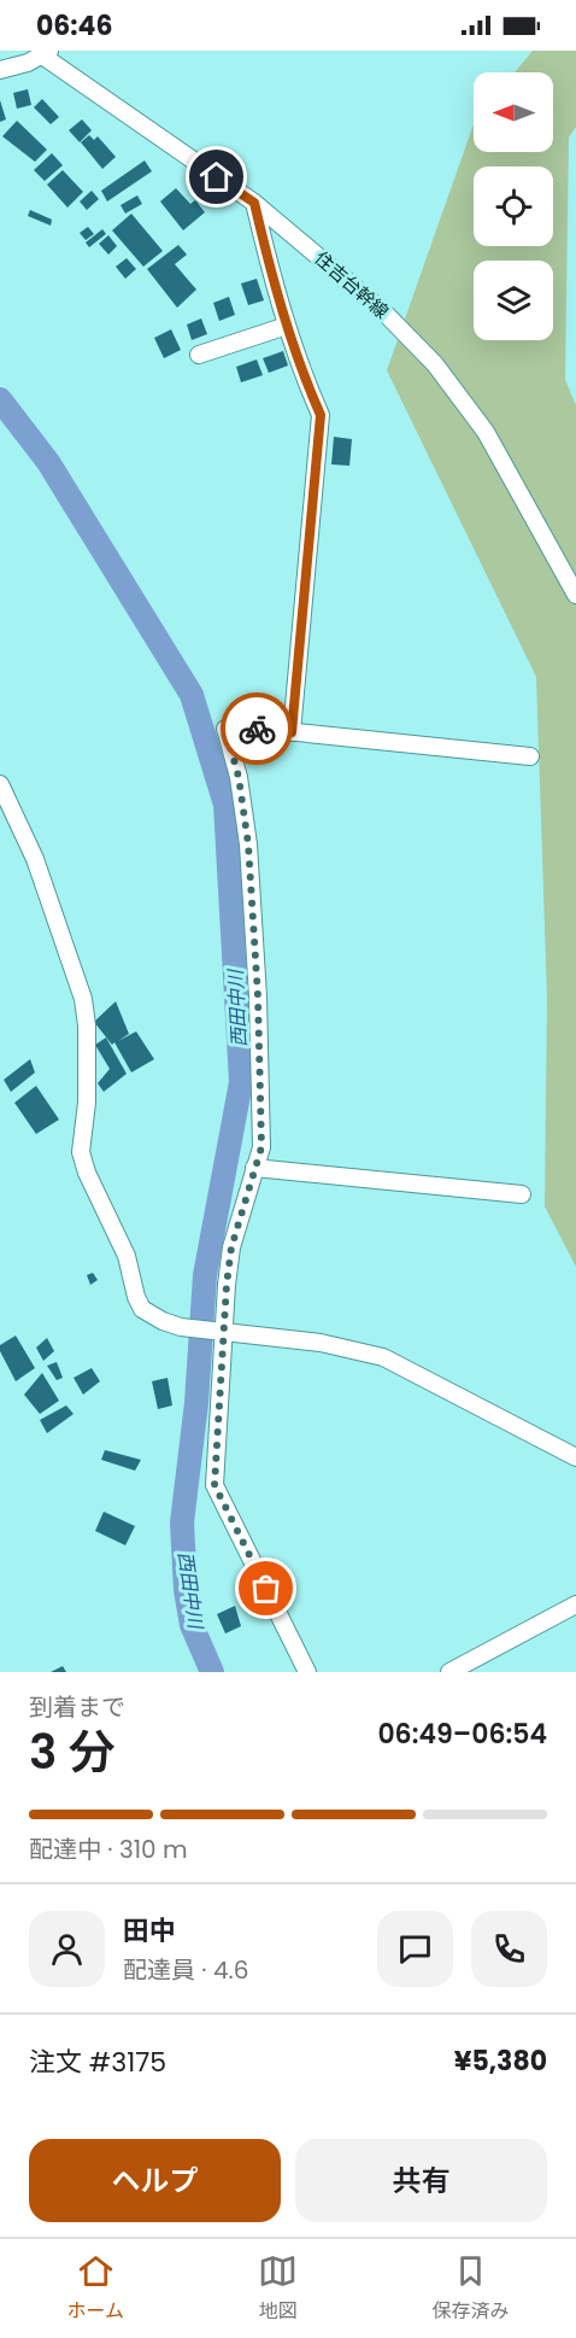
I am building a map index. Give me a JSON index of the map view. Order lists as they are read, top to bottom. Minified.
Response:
{"streets":{"street":["住吉台幹線"]},"water":["西田中川"],"north":"left","page":{"status":"06:46","heading":["3 分","到着まで","06:49–06:54"],"panel":["田中","配達員 · 4.6","注文 #3175","¥5,380"],"bar":"配達中 · 310 m","buttons":["ヘルプ","共有"],"tabs":["ホーム","地図","保存済み"]}}
